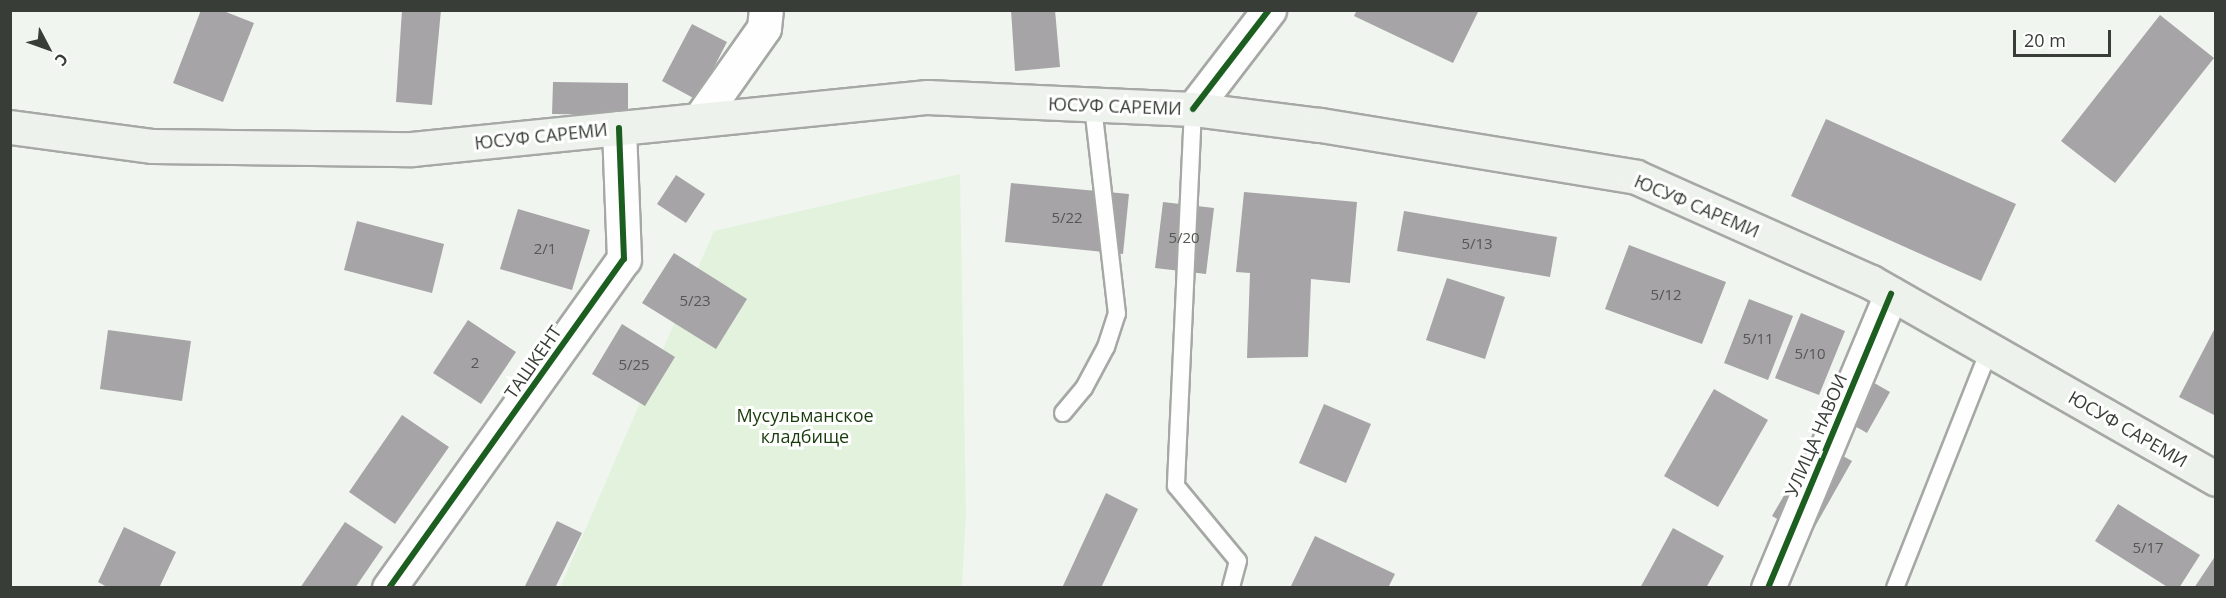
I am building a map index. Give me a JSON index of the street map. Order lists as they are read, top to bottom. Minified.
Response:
{"streets":{"main road":["ЮСУФ САРЕМИ"],"street":["ТАШКЕНТ","УЛИЦА НАВОИ"]},"crossings":[["ЮСУФ САРЕМИ","ТАШКЕНТ"],["ЮСУФ САРЕМИ","УЛИЦА НАВОИ"]],"parks":["Мусульманское кладбище"],"house_numbers":["5/22","5/20","5/13","2/1","5/12","5/23","5/11","5/10","2","5/25","5/17"],"scale_bar":"20 m","north":"bottom right"}
